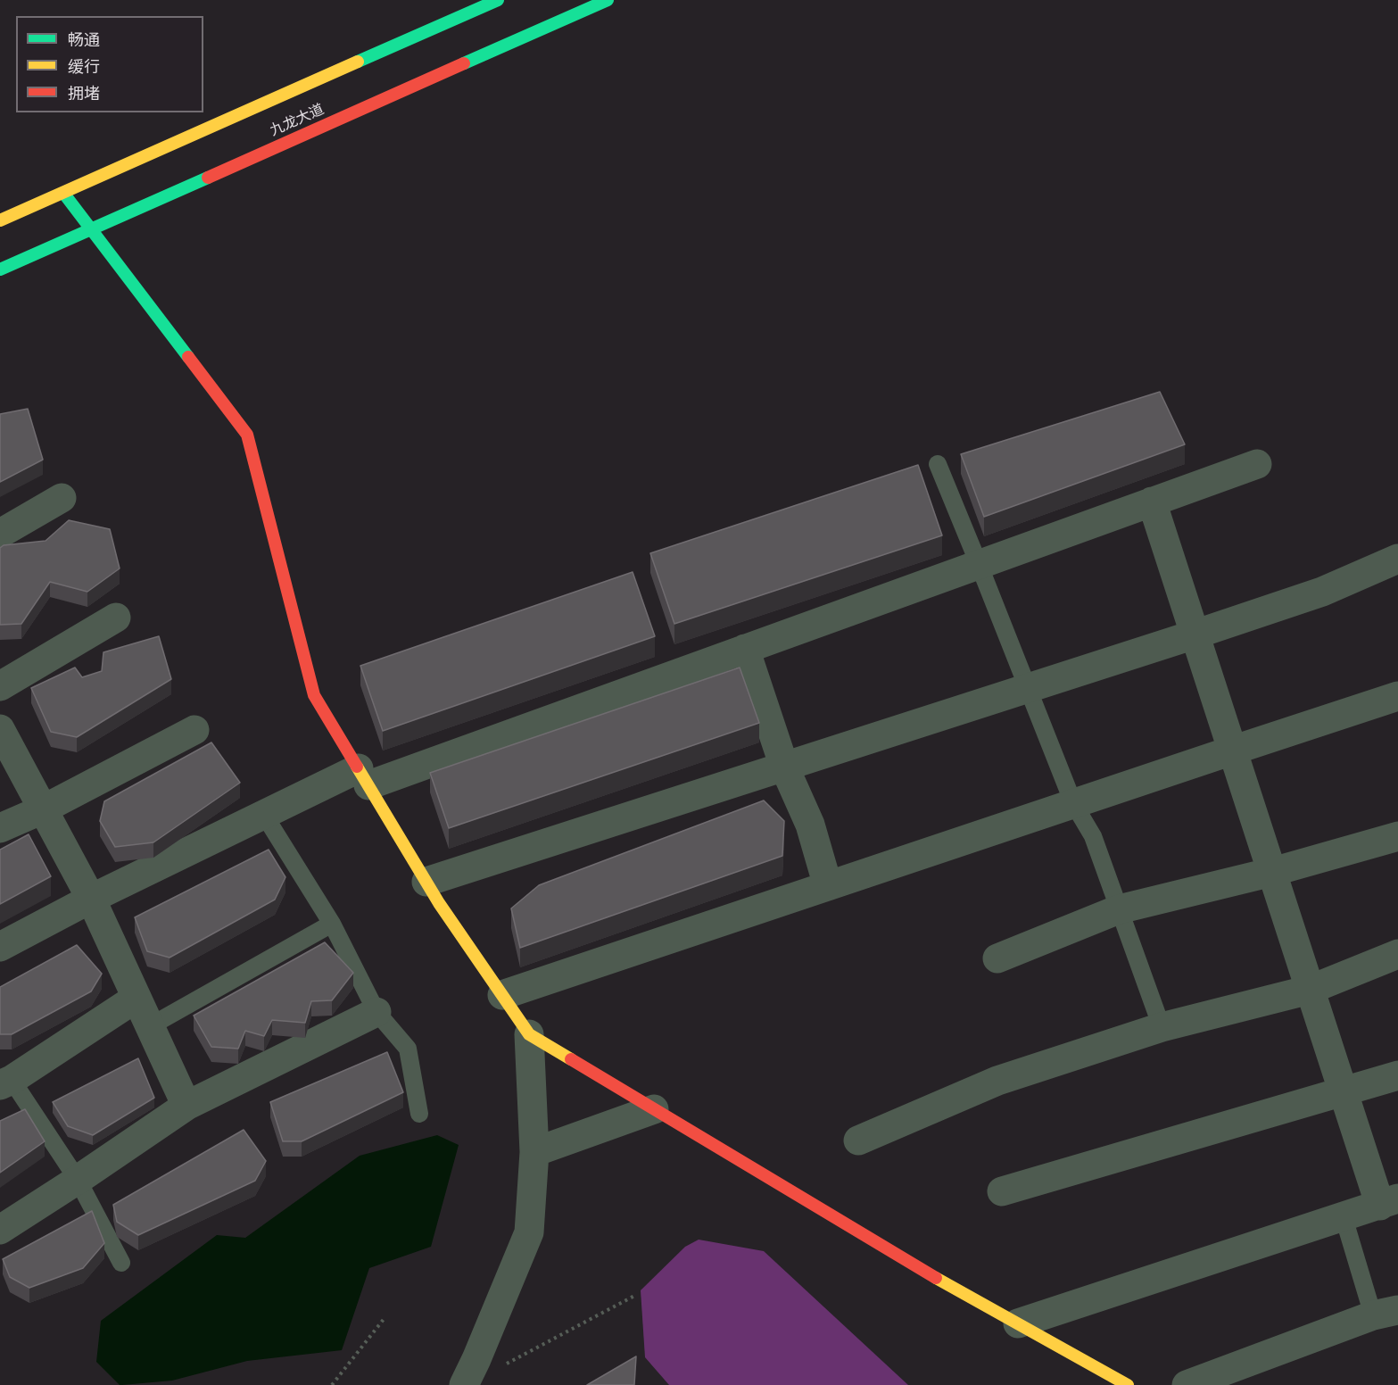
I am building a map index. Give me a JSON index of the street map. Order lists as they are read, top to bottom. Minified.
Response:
{"streets":{"street":["九龙大道"]},"legend":["畅通","缓行","拥堵"]}
